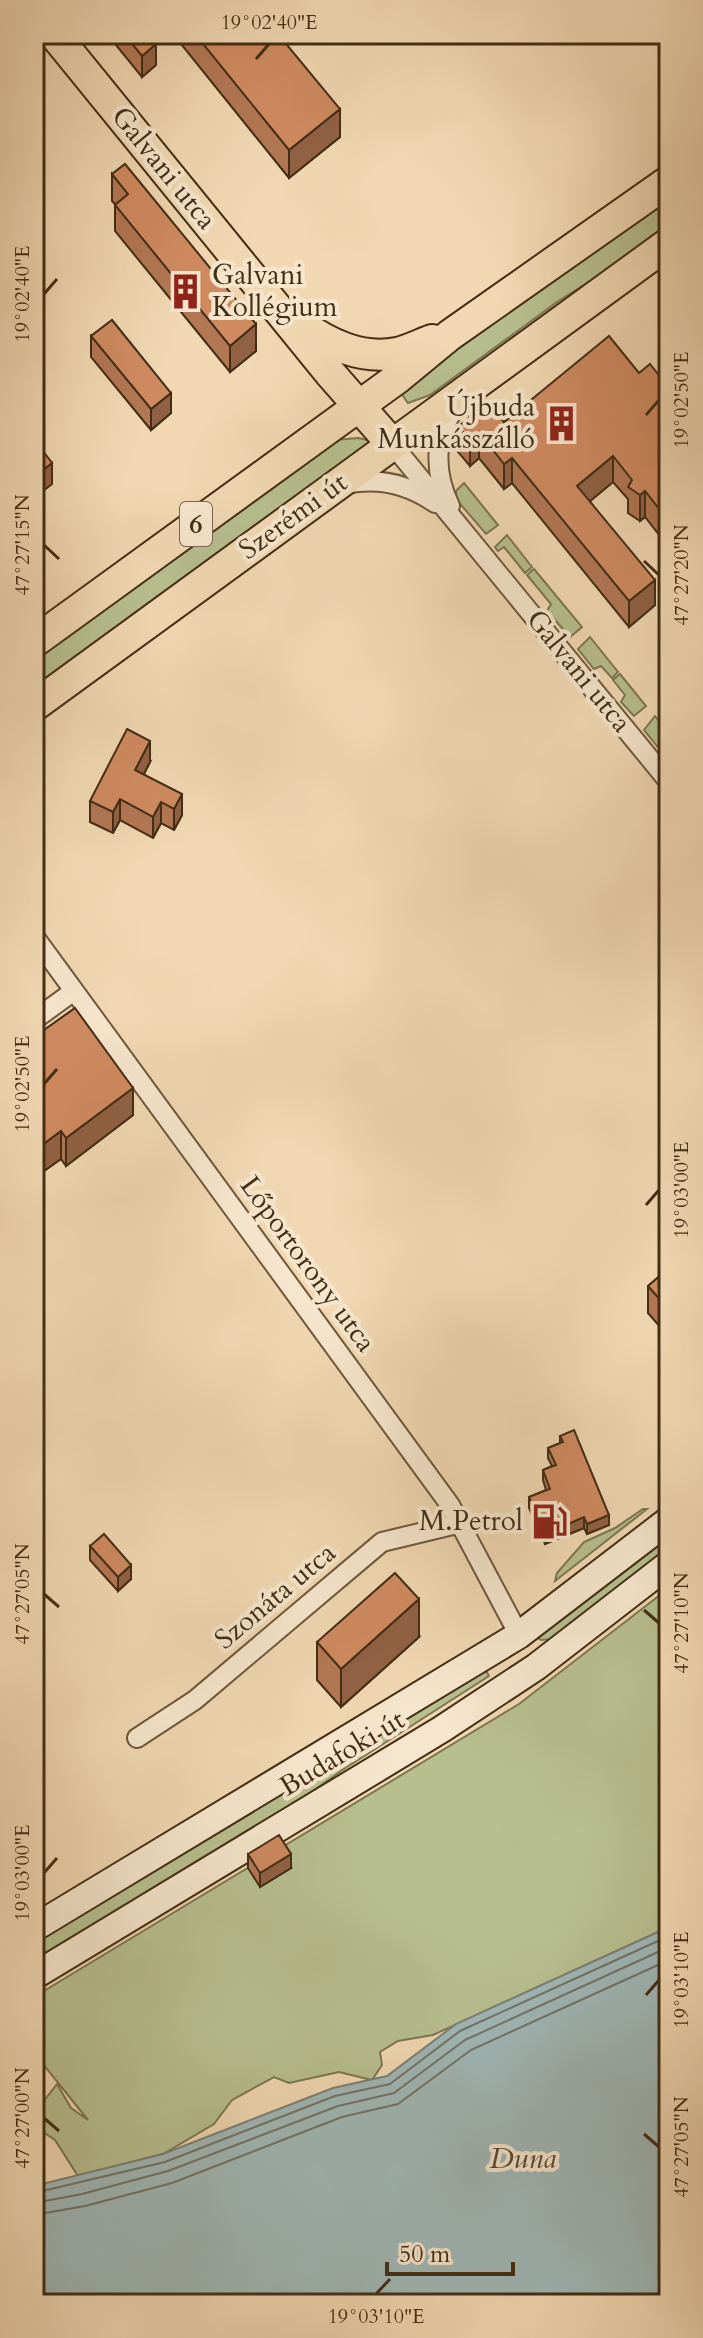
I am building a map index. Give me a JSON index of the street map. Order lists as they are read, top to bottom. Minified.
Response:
{"streets":{"main road":["Galvani utca","Szerémi út","6","Budafoki út"],"street":["Lőportorony utca","Szonáta utca"]},"crossings":[["Galvani utca","Szerémi út"],["Lőportorony utca","Szonáta utca"],["Lőportorony utca","Budafoki út"]],"water":["Duna"],"places":{"building":["Galvani Kollégium","Újbuda Munkásszálló"],"fuel station":["M.Petrol"]},"scale_bar":"50 m","coordinates":["19°02'40\"E","19°02'50\"E","47°27'15\"N","47°27'20\"N","19°03'00\"E","47°27'05\"N","47°27'10\"N","19°03'10\"E","47°27'00\"N"]}
